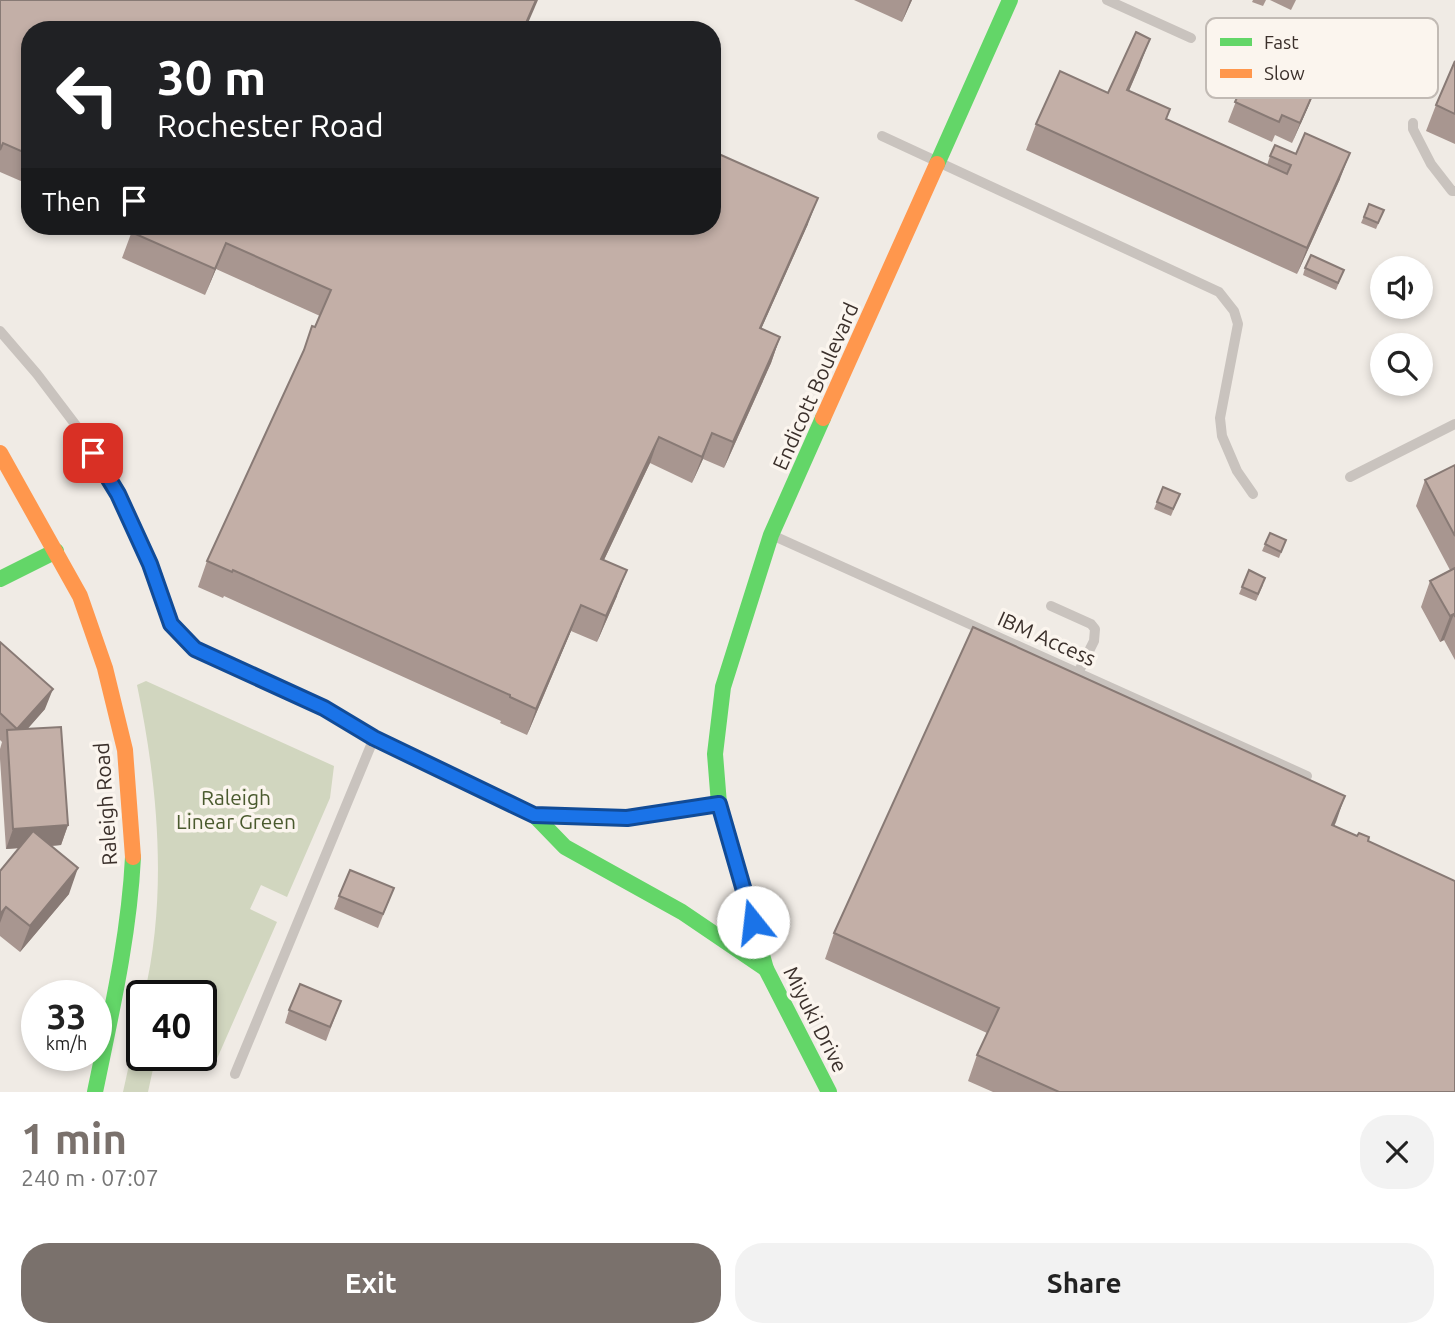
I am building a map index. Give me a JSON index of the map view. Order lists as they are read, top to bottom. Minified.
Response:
{"streets":{"street":["Endicott Boulevard","Raleigh Road","Miyuki Drive"],"lane":["IBM Access"]},"crossings":[["Endicott Boulevard","IBM Access"],["Endicott Boulevard","Miyuki Drive"]],"parks":["Raleigh Linear Green"],"legend":["Fast","Slow"],"page":{"turn":["30 m","Rochester Road"],"then":"Then","speed":"33 km/h","limit":"40","heading":["1 min","240 m · 07:07"],"buttons":["Exit","Share"]}}
